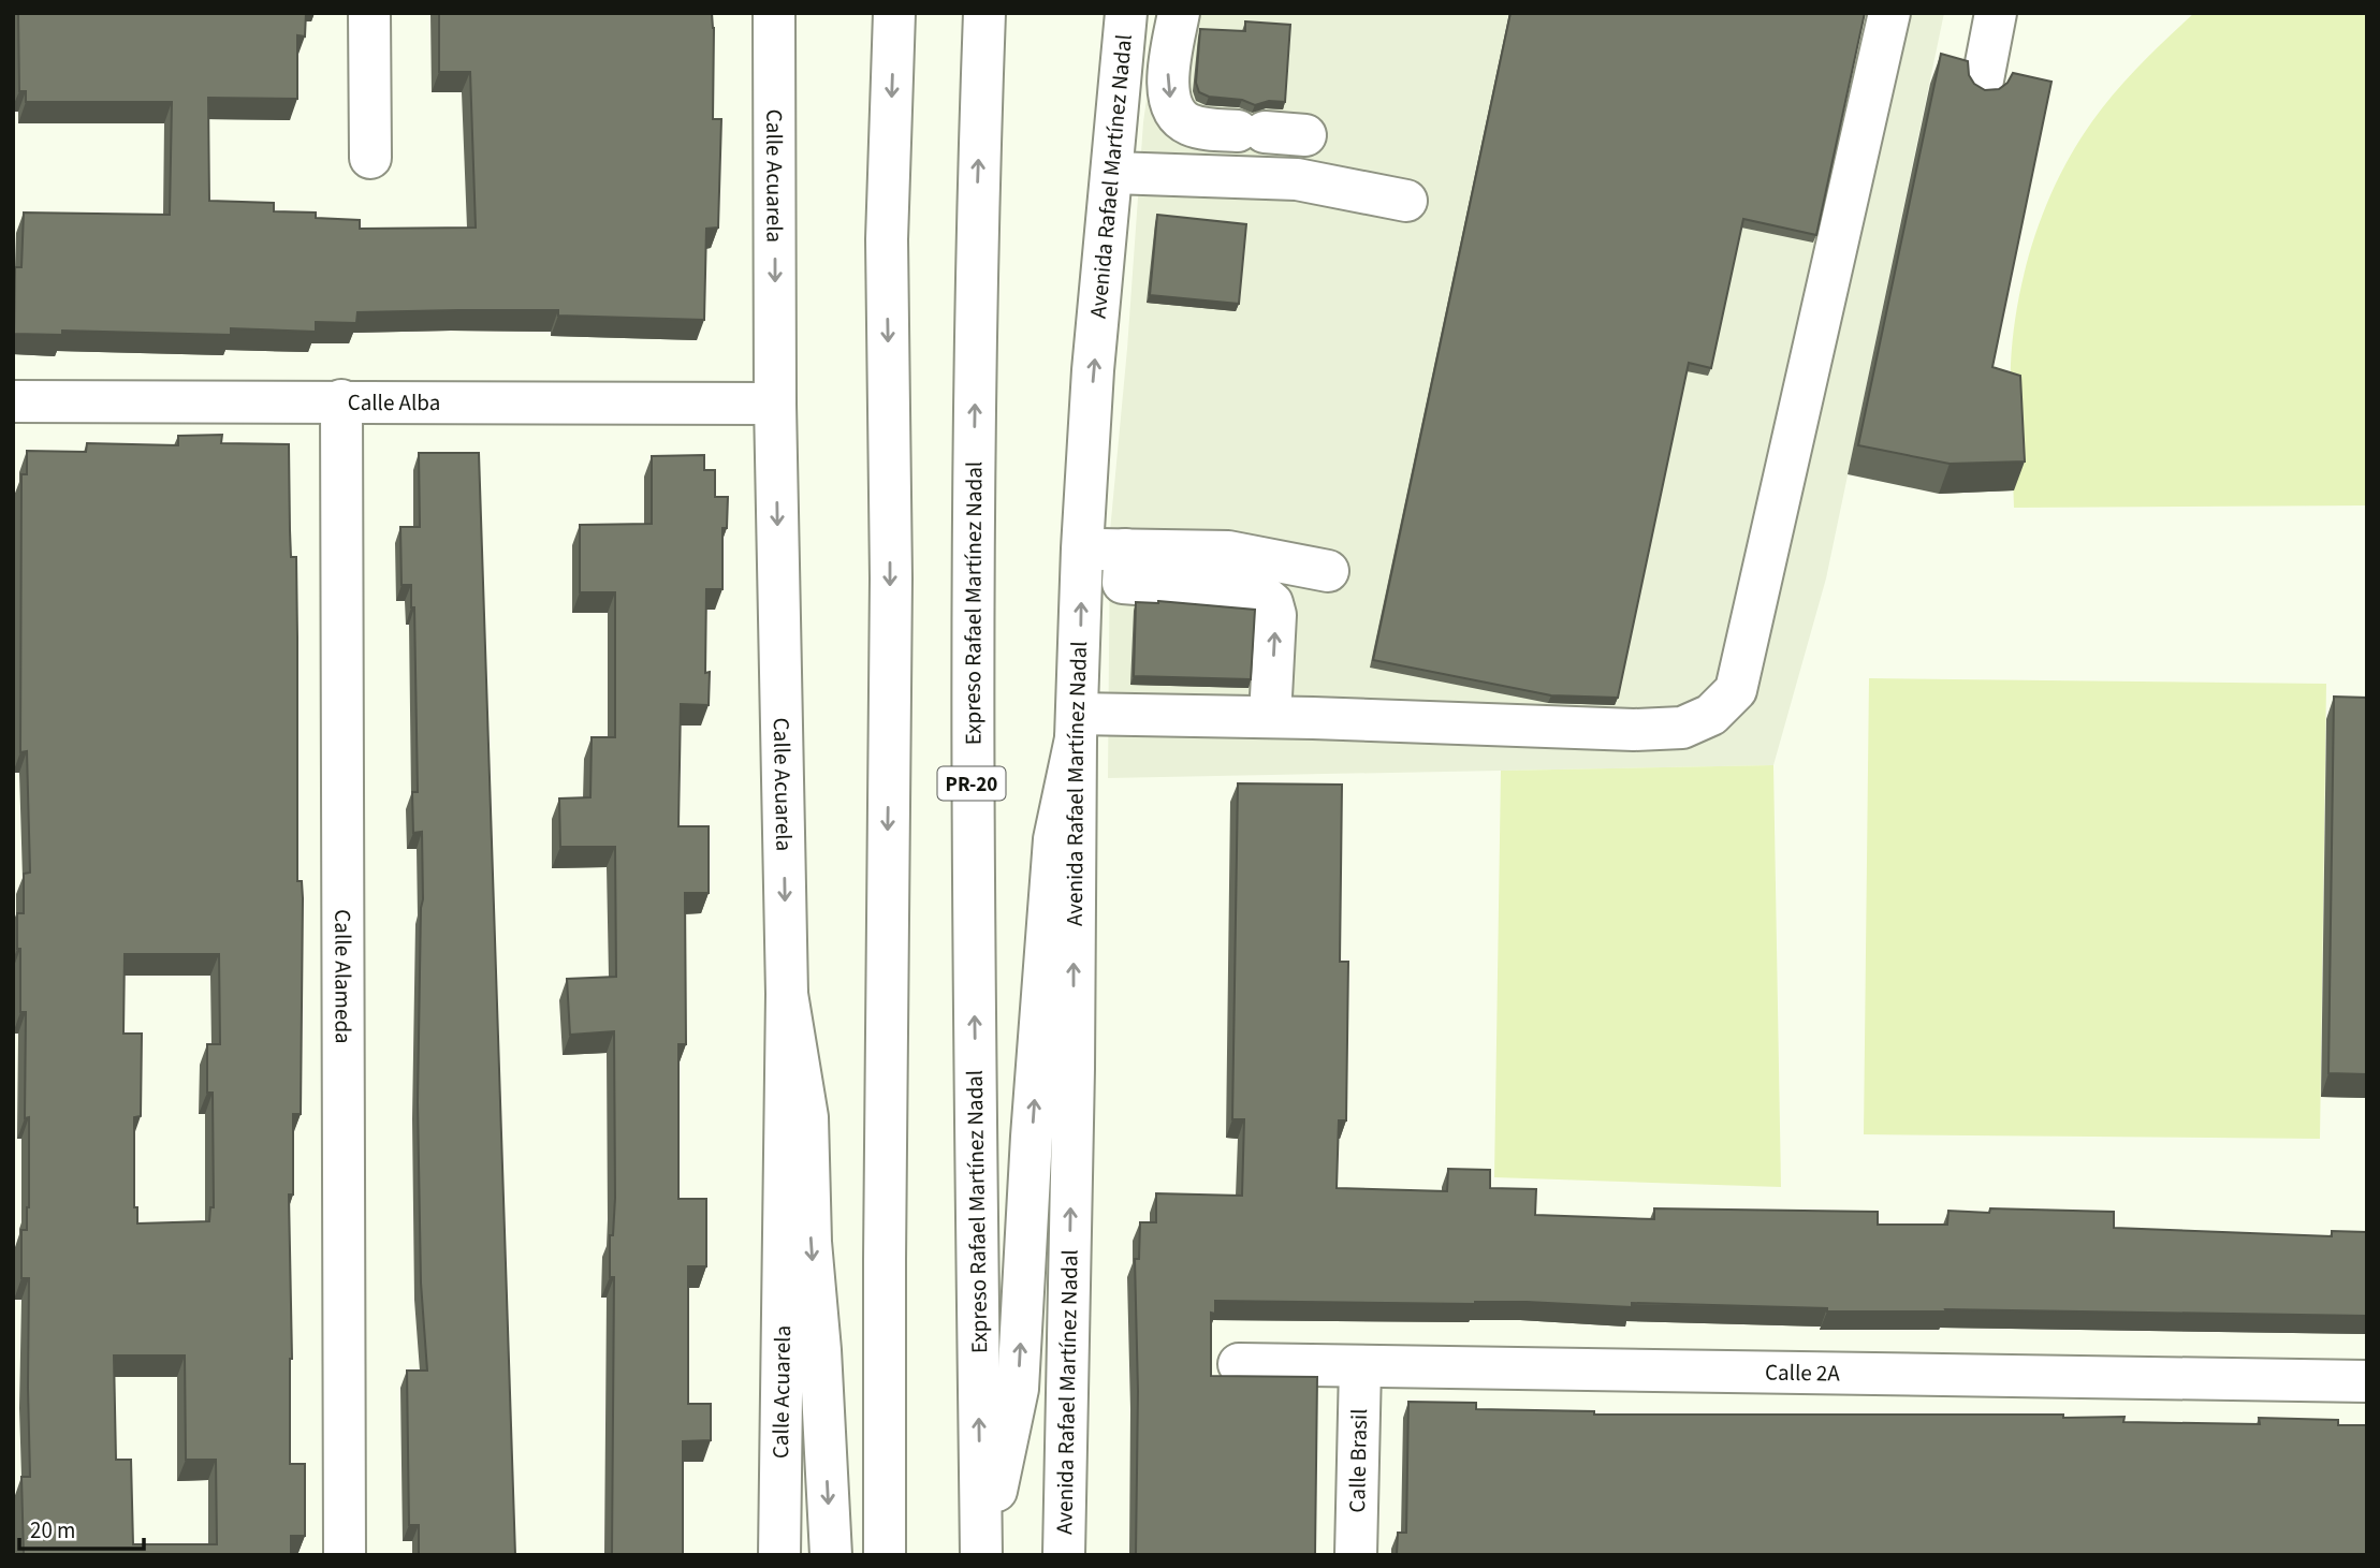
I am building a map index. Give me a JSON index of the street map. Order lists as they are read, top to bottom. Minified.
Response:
{"streets":{"main road":["Calle Acuarela","Avenida Rafael Martínez Nadal","Calle Alba","Expreso Rafael Martínez Nadal","PR-20","Calle Alameda","Calle 2A","Calle Brasil"]},"crossings":[["Calle Acuarela","Calle Alba"],["Calle Alba","Calle Alameda"],["Calle 2A","Calle Brasil"]],"scale_bar":"20 m"}
